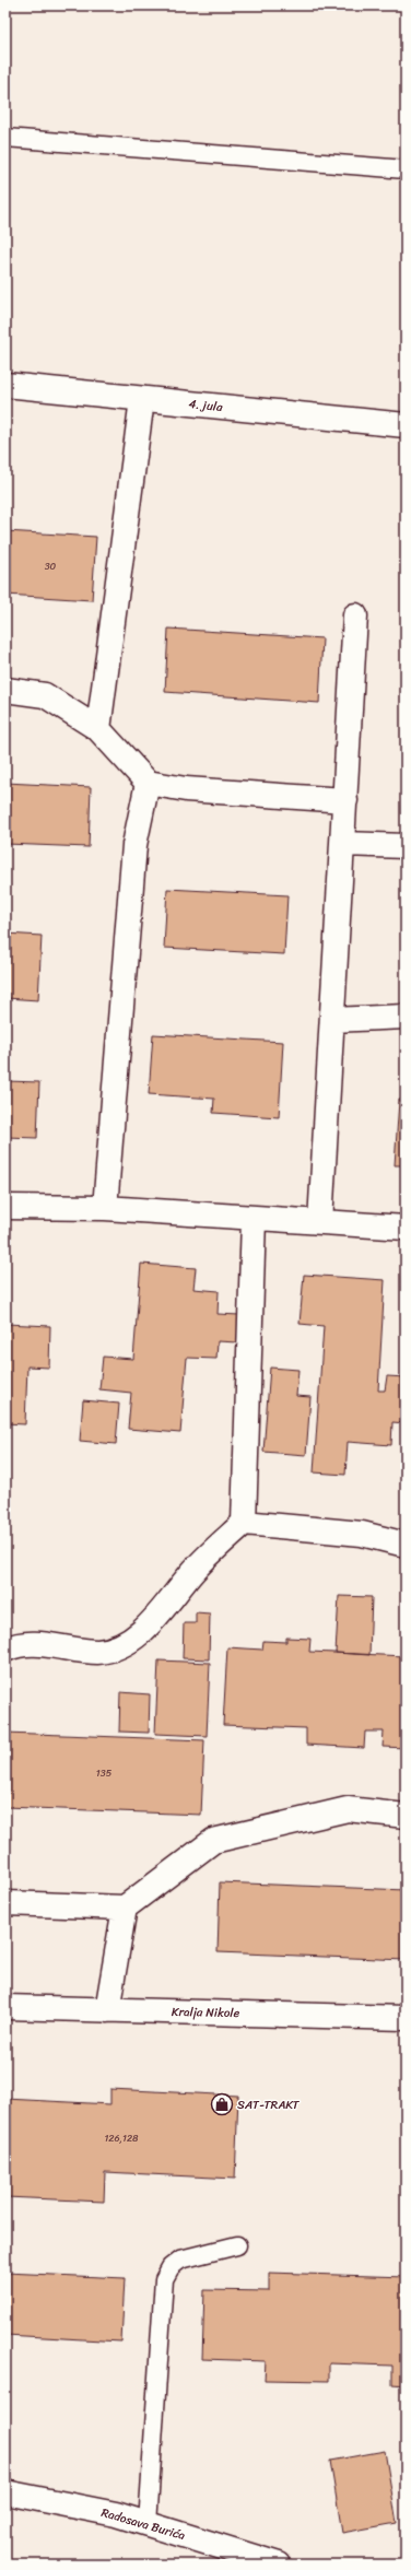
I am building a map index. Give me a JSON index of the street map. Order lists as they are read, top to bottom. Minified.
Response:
{"streets":{"street":["4. jula","Kralja Nikole","Radosava Burića"]},"places":{"shop":["SAT-TRAKT"]},"house_numbers":["30","135","126,128"]}
